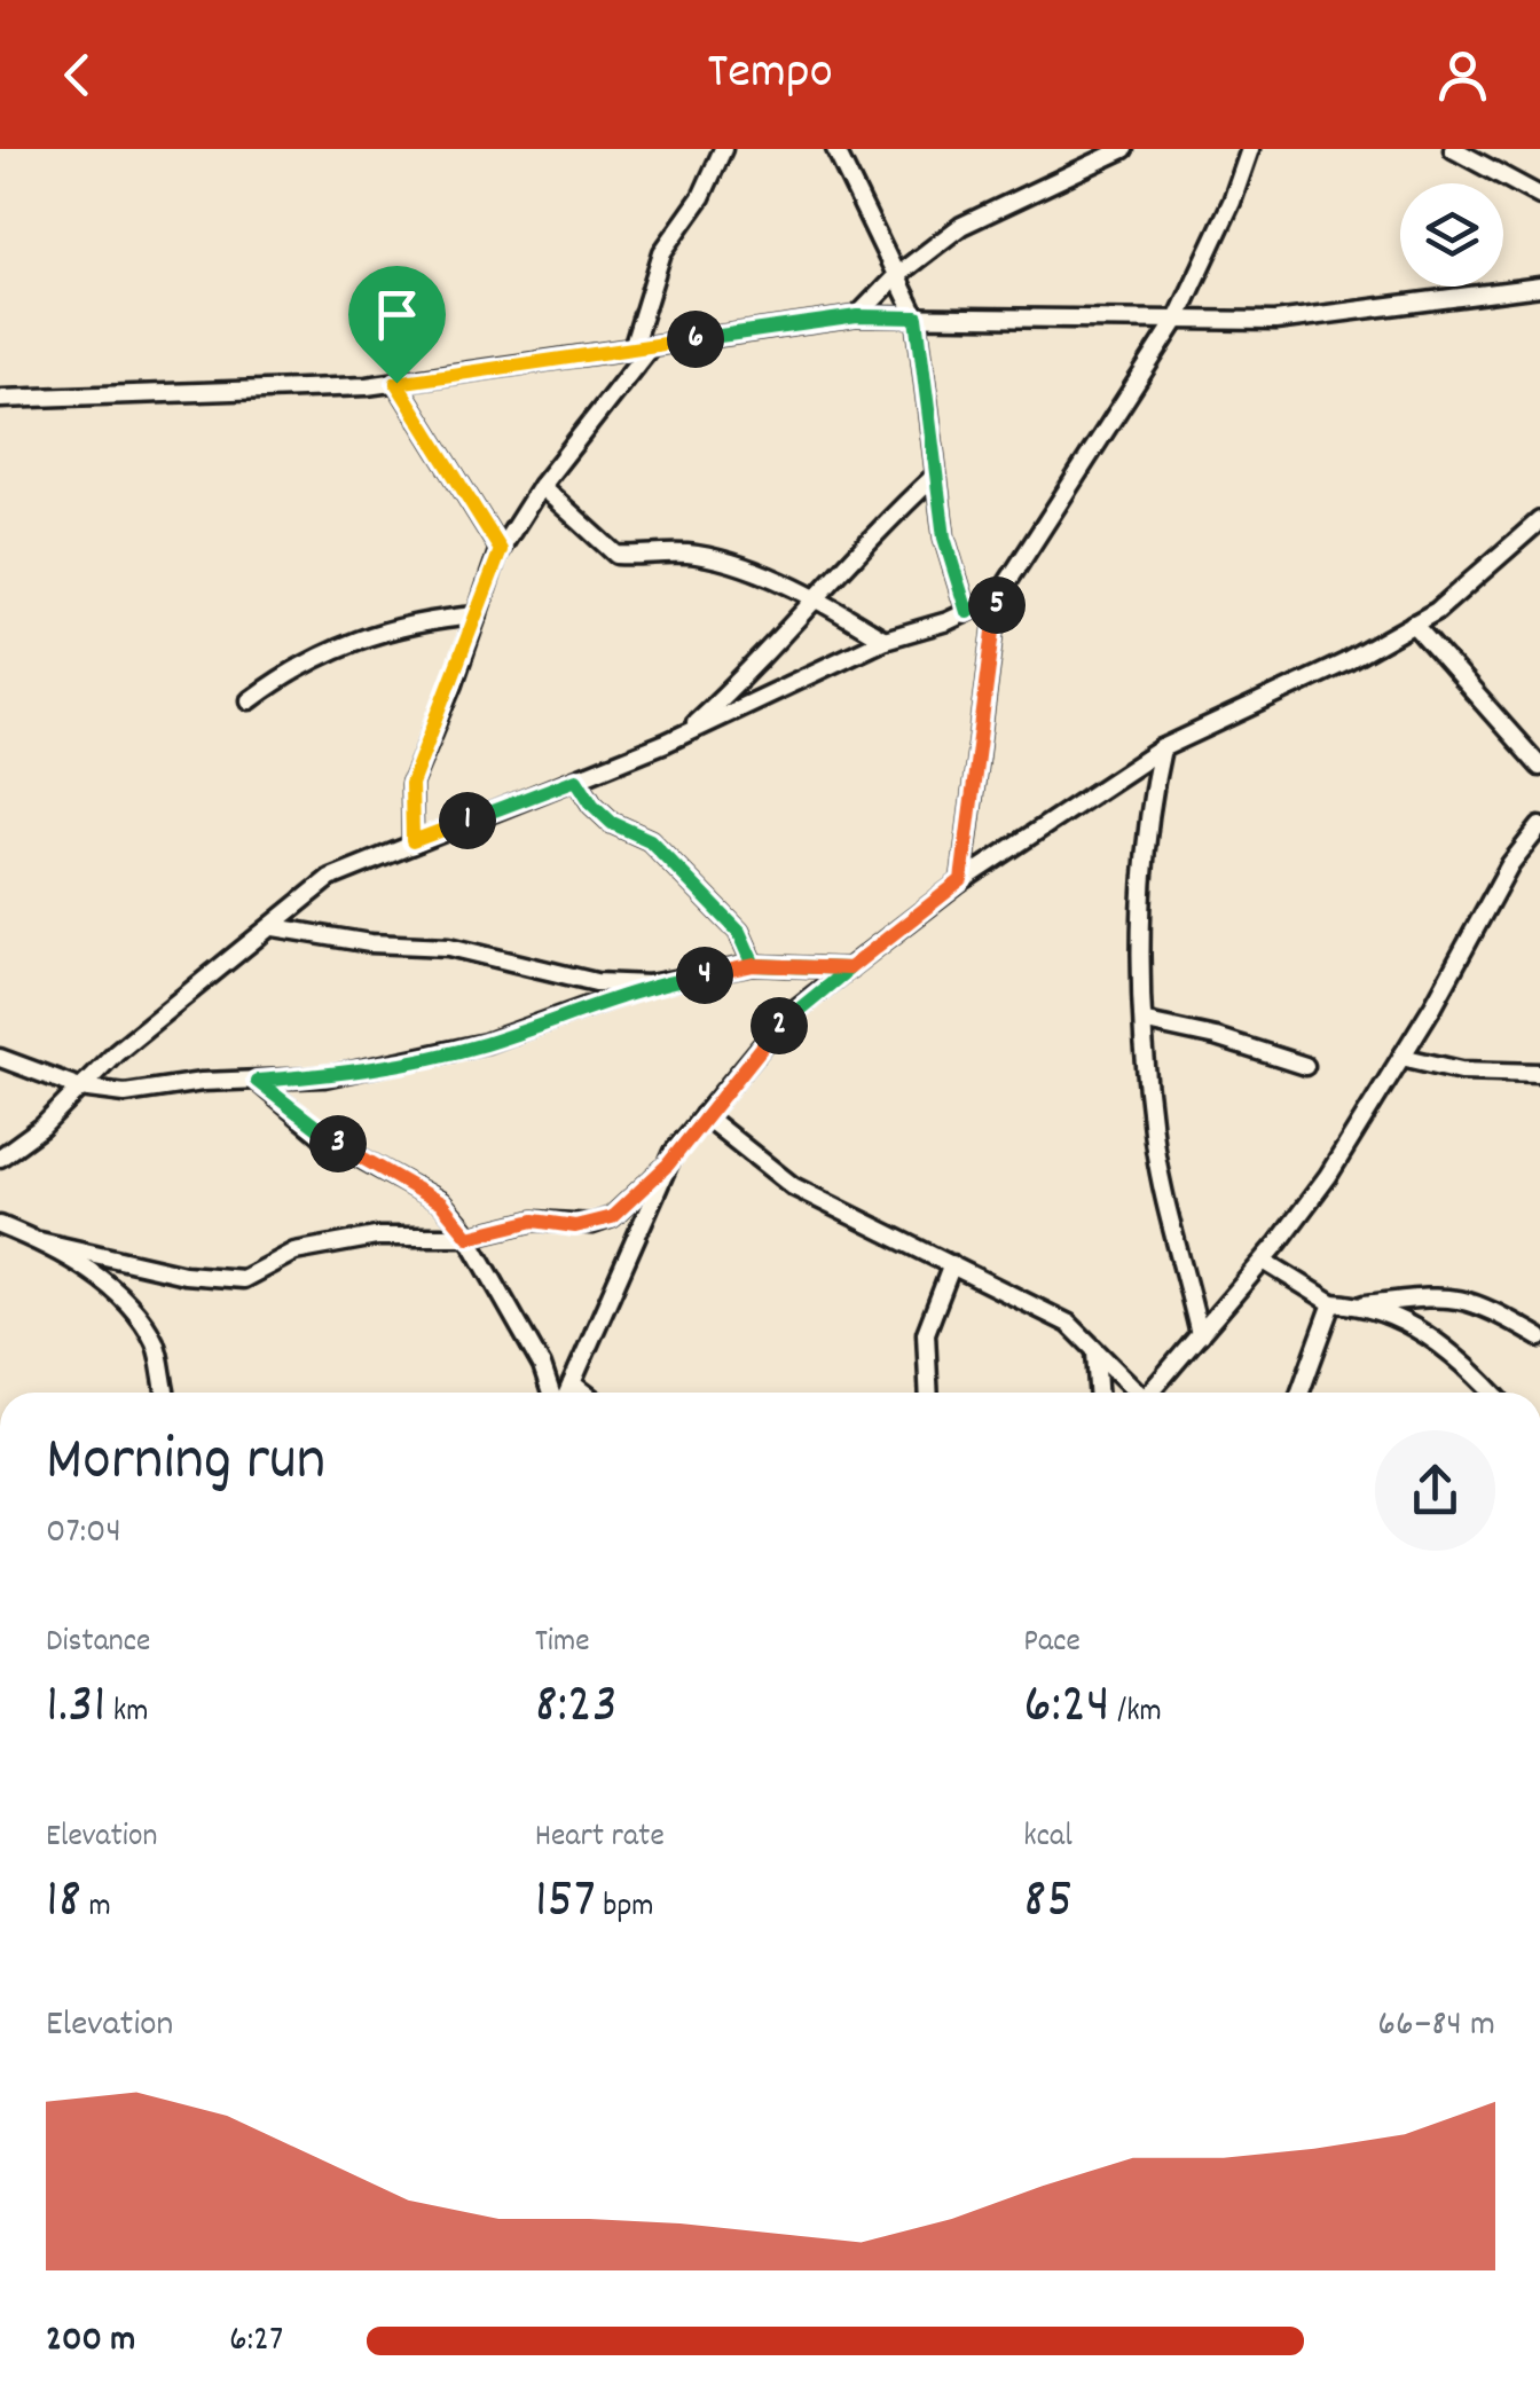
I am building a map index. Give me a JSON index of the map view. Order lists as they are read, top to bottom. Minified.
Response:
{"page":{"header":"Tempo","pins":["6","5","1","4","2","3"],"heading":["Morning run","07:04"],"stats":[["Distance","1.31 km"],["Time","8:23"],["Pace","6:24 /km"],["Elevation","18 m"],["Heart rate","157 bpm"],["kcal","85"]],"chart":["Elevation","66–84 m"],"list":[{"name":"200 m","note":"6:27"}]}}
